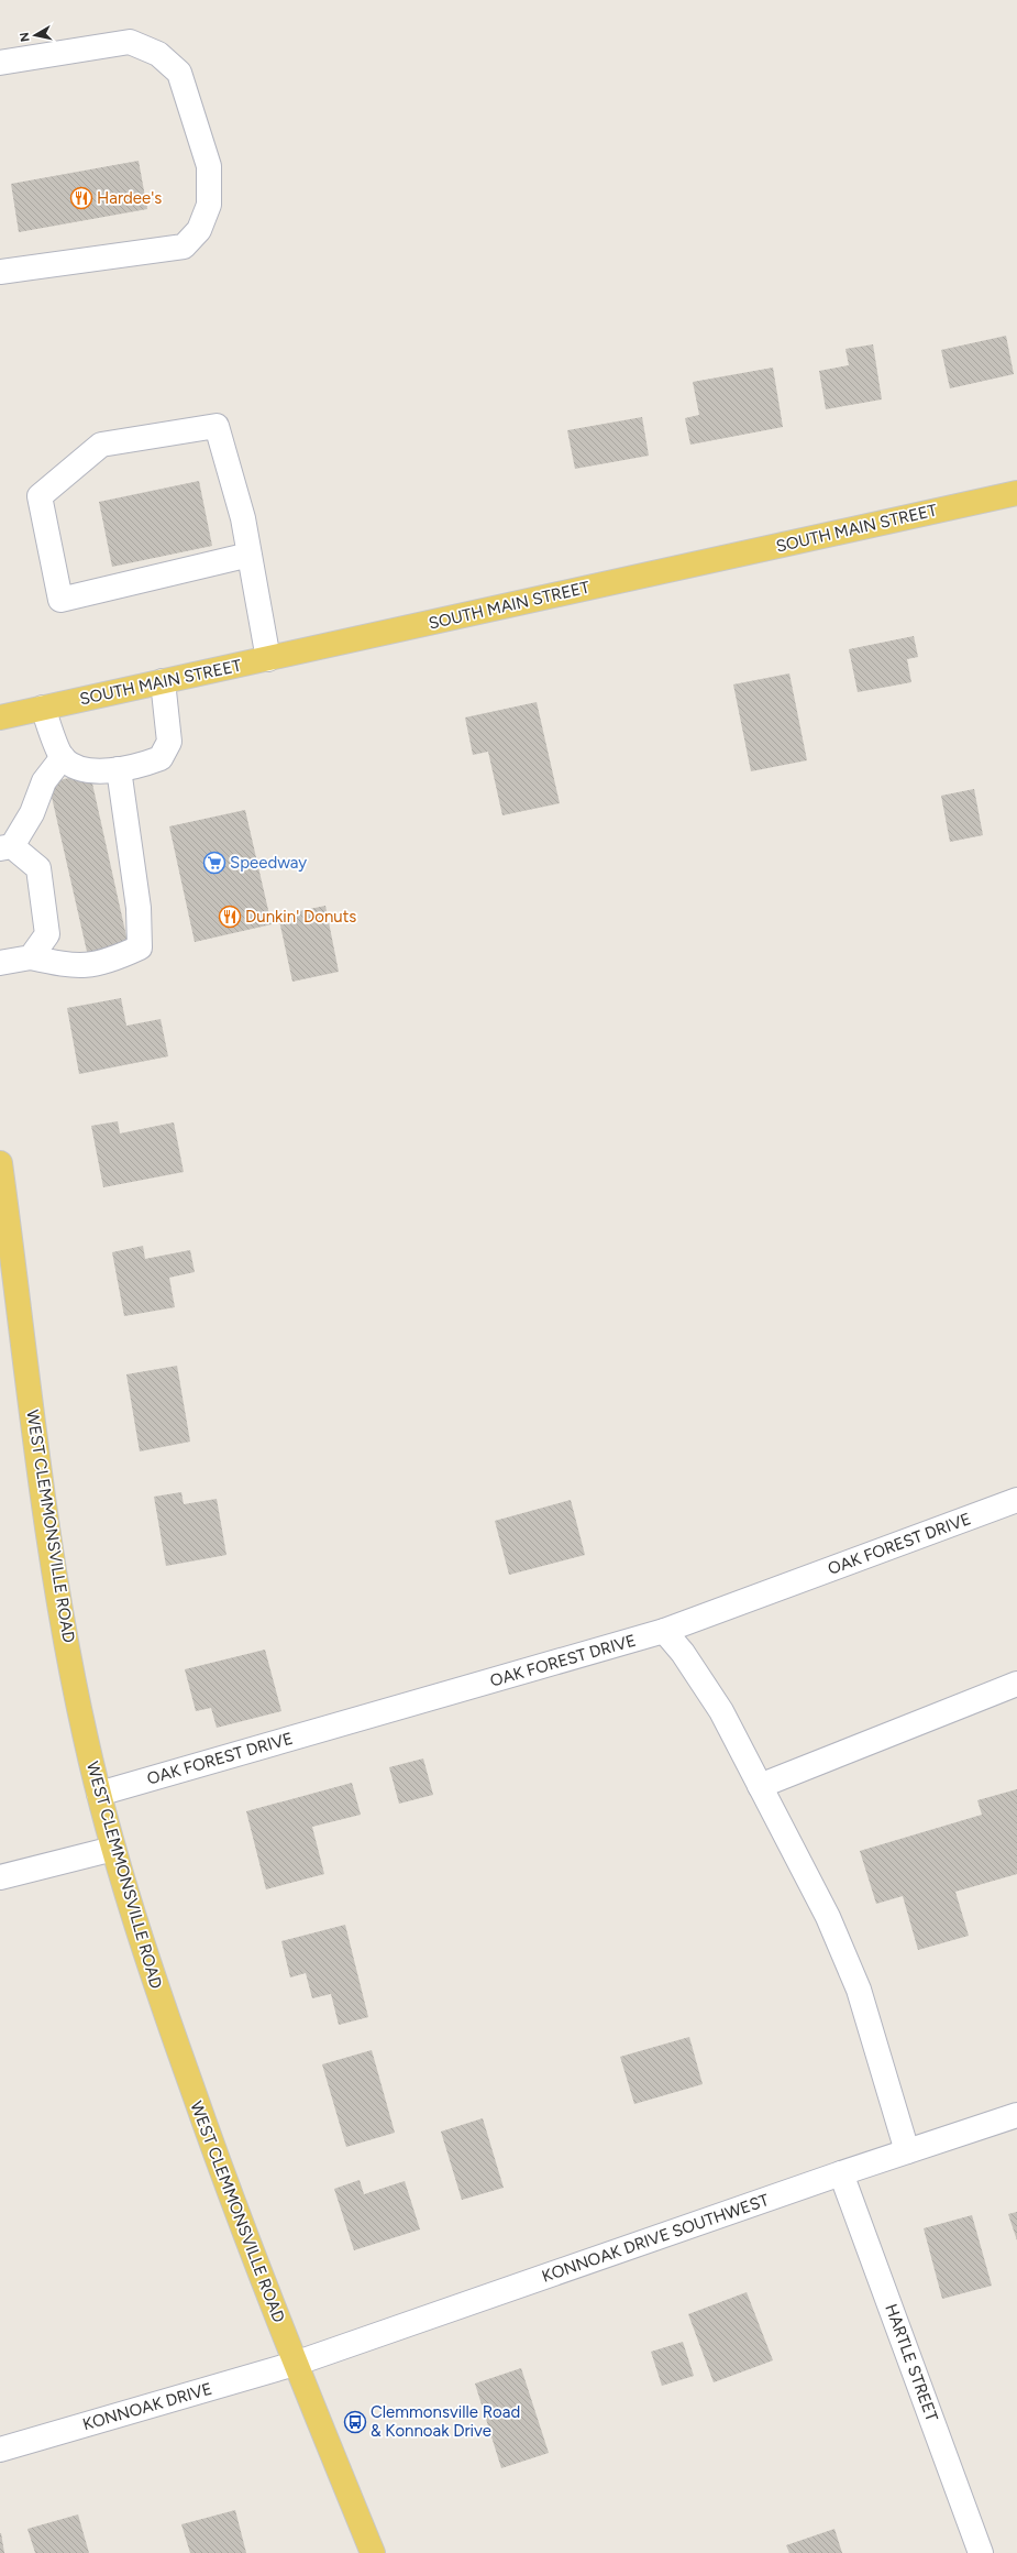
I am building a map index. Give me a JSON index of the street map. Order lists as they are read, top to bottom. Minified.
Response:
{"streets":{"main road":["SOUTH MAIN STREET","WEST CLEMMONSVILLE ROAD"],"street":["OAK FOREST DRIVE","KONNOAK DRIVE SOUTHWEST","HARTLE STREET","KONNOAK DRIVE"]},"crossings":[["WEST CLEMMONSVILLE ROAD","OAK FOREST DRIVE"],["WEST CLEMMONSVILLE ROAD","KONNOAK DRIVE SOUTHWEST"],["WEST CLEMMONSVILLE ROAD","KONNOAK DRIVE"],["KONNOAK DRIVE SOUTHWEST","HARTLE STREET"],["KONNOAK DRIVE SOUTHWEST","KONNOAK DRIVE"]],"places":{"restaurant":["Hardee's","Dunkin' Donuts"],"supermarket":["Speedway"],"bus stop":["Clemmonsville Road & Konnoak Drive"]},"north":"left"}
